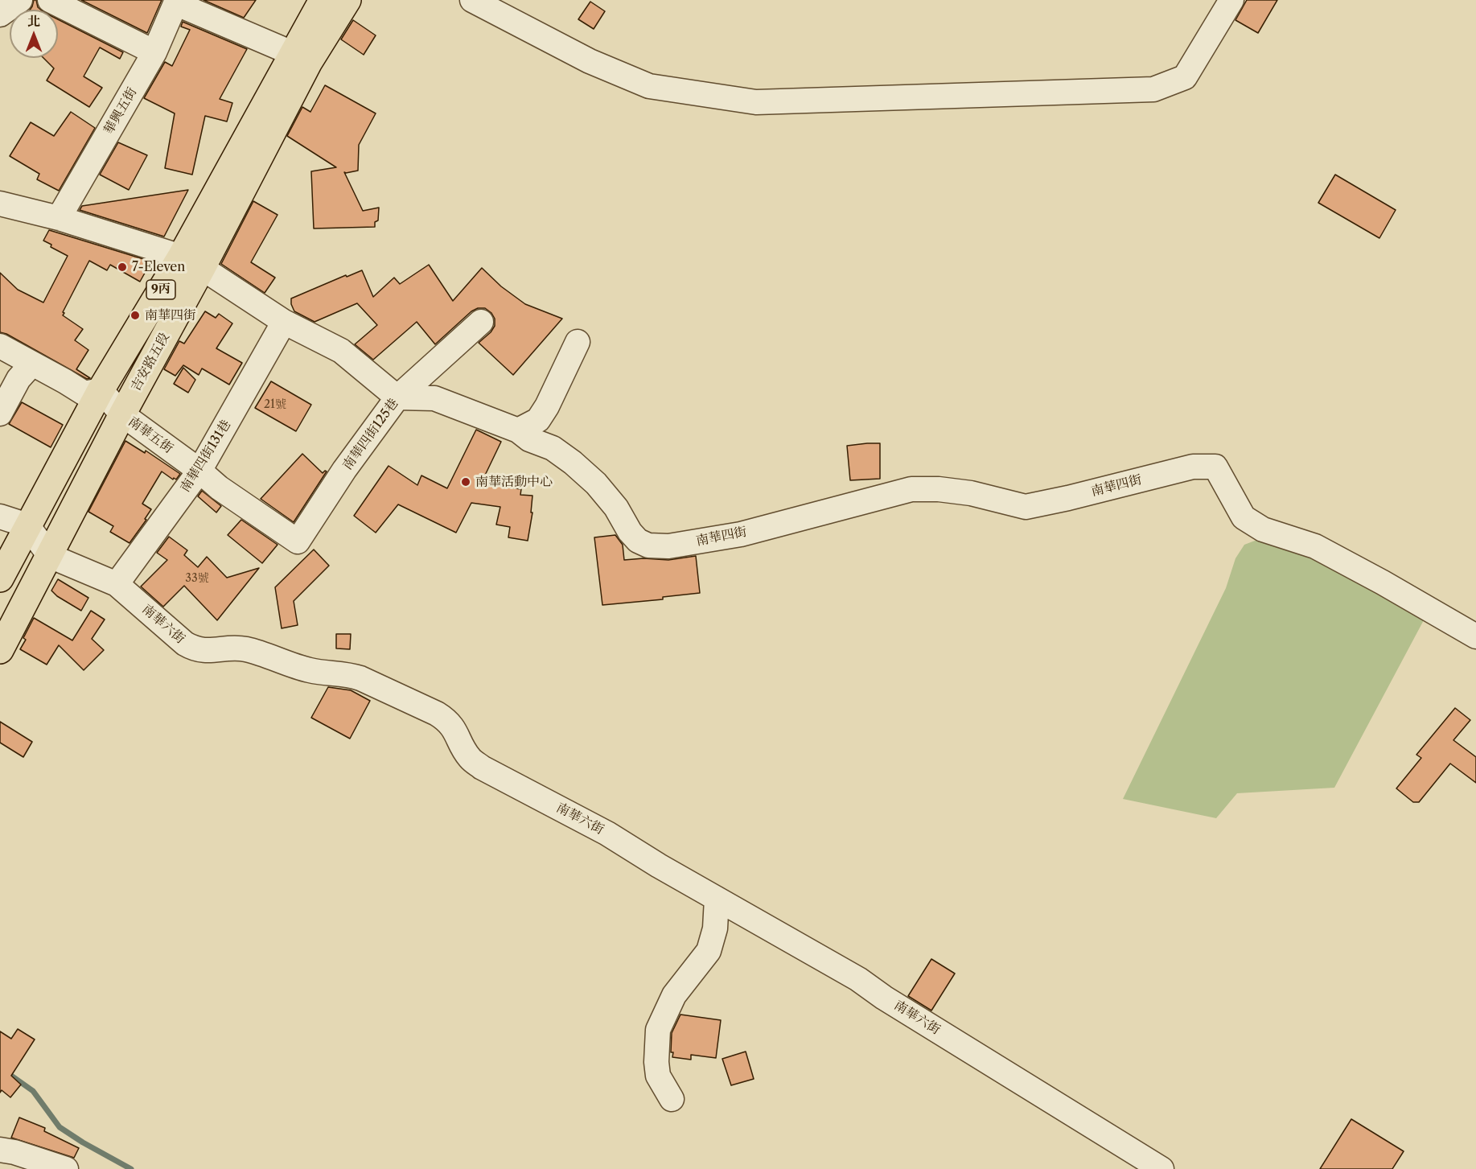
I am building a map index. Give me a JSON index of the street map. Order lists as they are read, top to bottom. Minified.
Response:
{"streets":{"main road":["9丙","吉安路五段"],"street":["華興五街","南華四街125巷","南華五街","南華四街131巷","南華四街","南華六街"]},"crossings":[["吉安路五段","南華五街"],["吉安路五段","南華六街"],["南華四街125巷","南華五街"],["南華四街125巷","南華四街"],["南華五街","南華四街131巷"],["南華四街131巷","南華六街"]],"places":["7-Eleven","南華四街","南華活動中心"],"house_numbers":["21號","33號"],"north":"top"}
